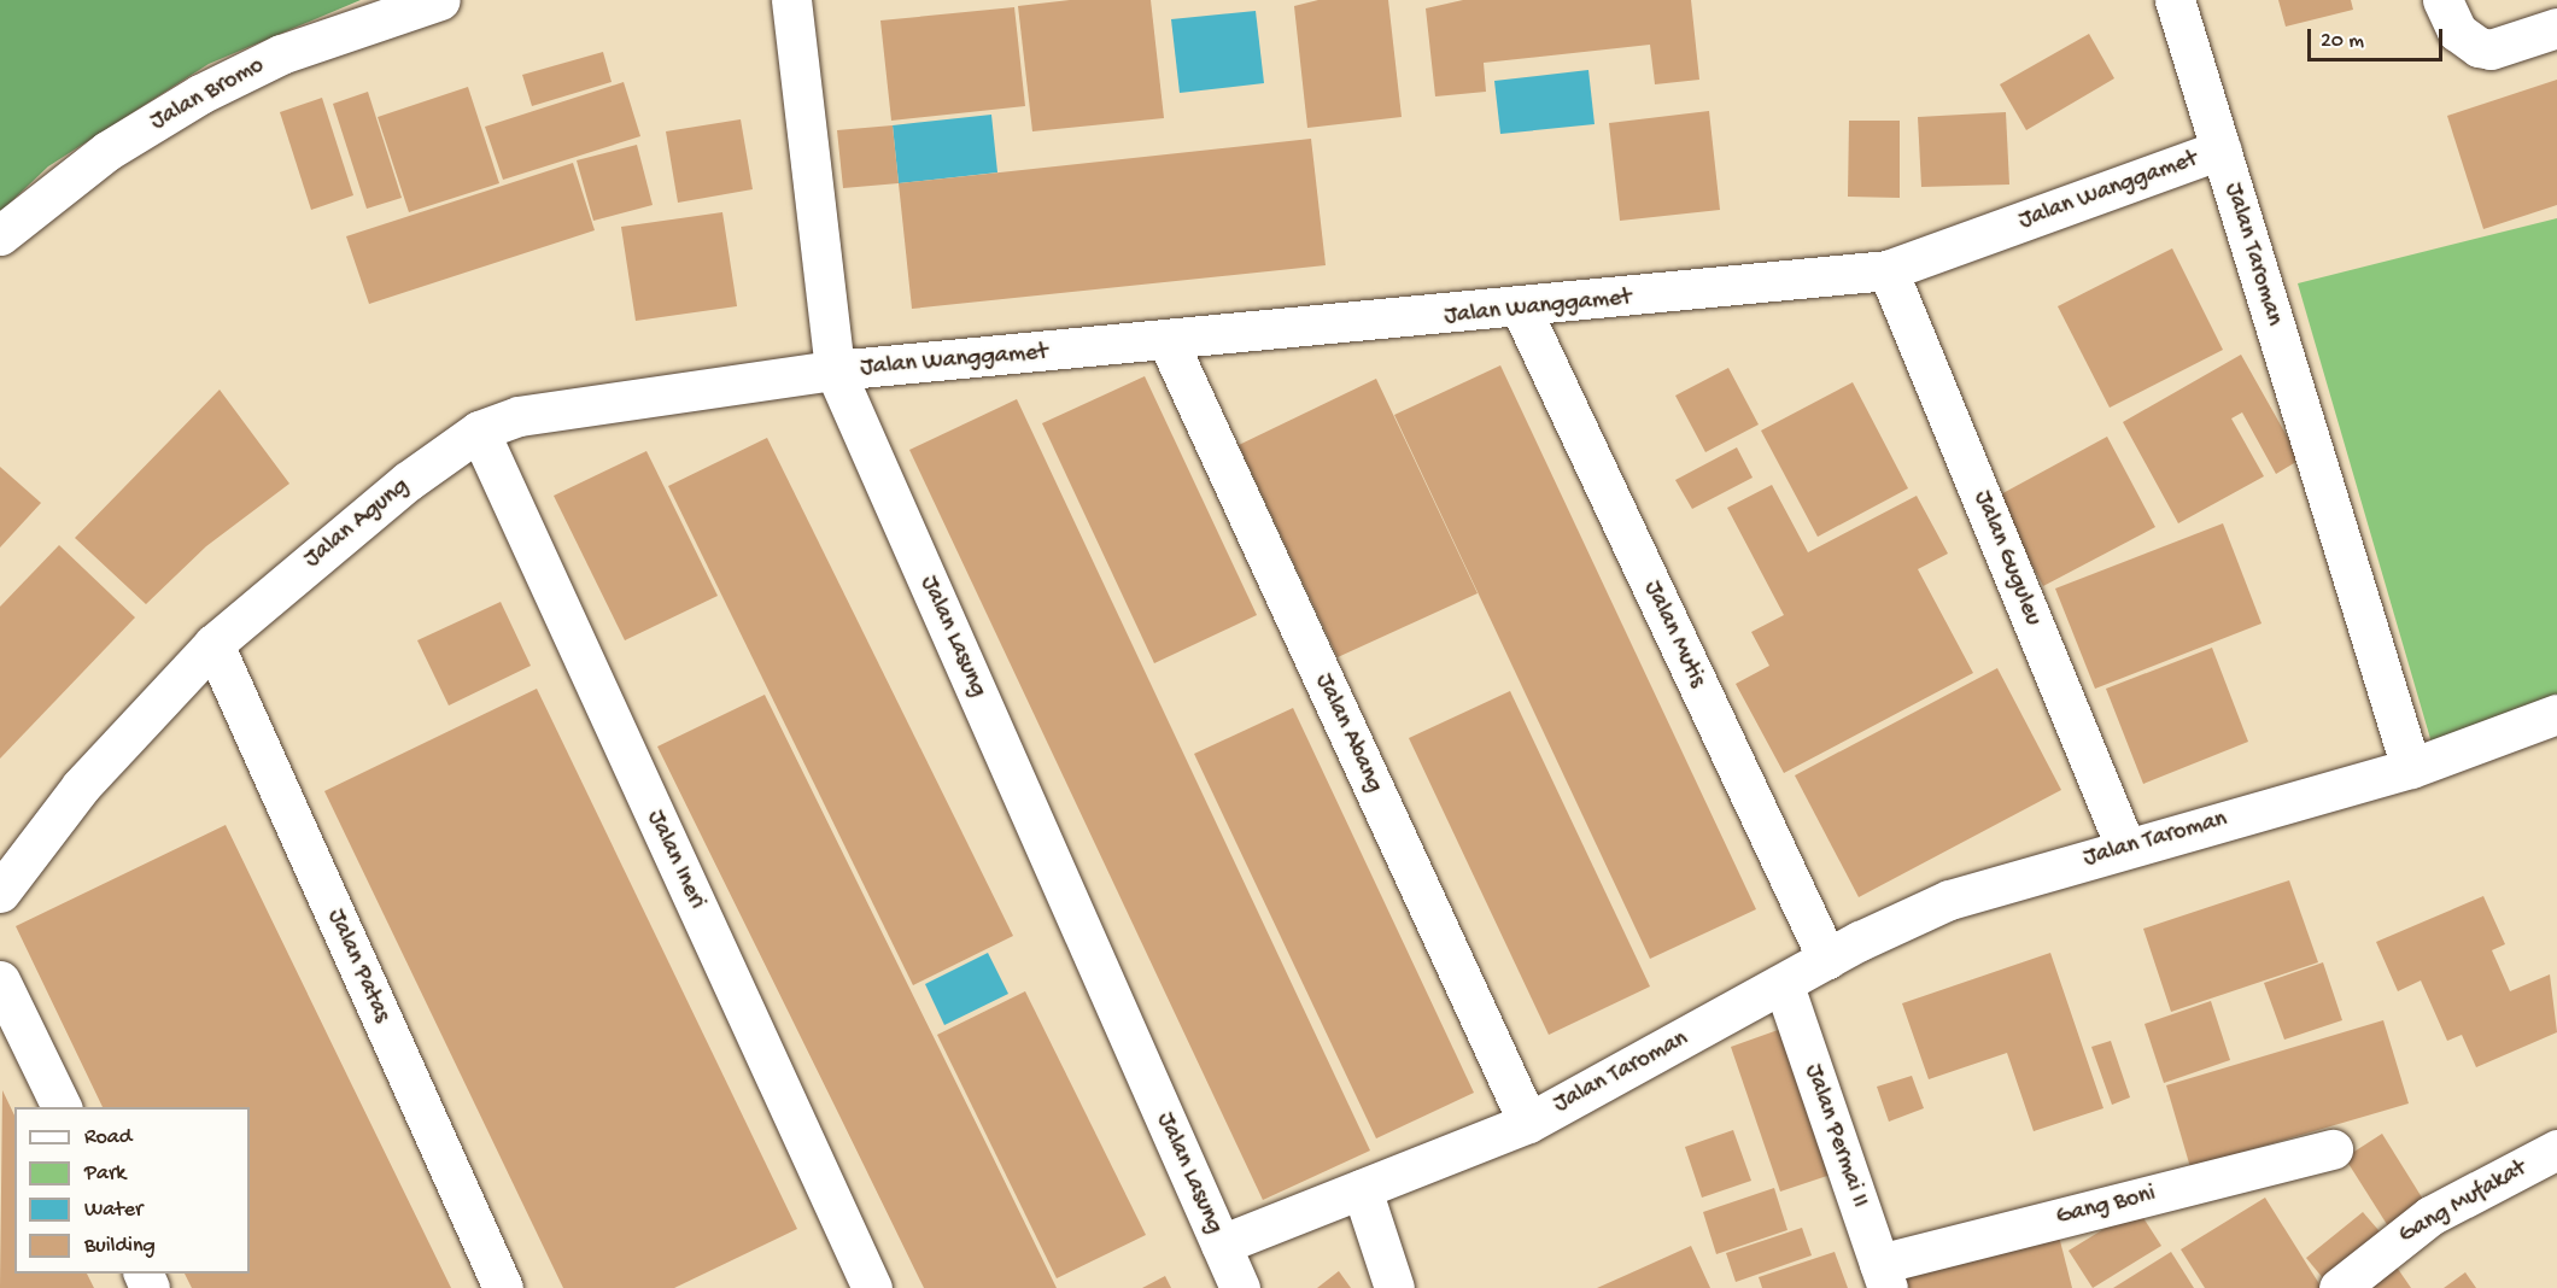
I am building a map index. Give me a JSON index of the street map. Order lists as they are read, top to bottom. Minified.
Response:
{"streets":{"street":["Jalan Bromo","Jalan Wanggamet","Jalan Taroman","Jalan Agung","Jalan Guguleu","Jalan Mutis","Jalan Lasung","Jalan Abang","Jalan Ineri","Jalan Patas","Jalan Permai II","Gang Mufakat","Gang Boni"]},"crossings":[["Jalan Wanggamet","Jalan Taroman"],["Jalan Wanggamet","Jalan Agung"],["Jalan Wanggamet","Jalan Guguleu"],["Jalan Wanggamet","Jalan Mutis"],["Jalan Wanggamet","Jalan Lasung"],["Jalan Wanggamet","Jalan Abang"],["Jalan Taroman","Jalan Guguleu"],["Jalan Taroman","Jalan Mutis"],["Jalan Taroman","Jalan Lasung"],["Jalan Taroman","Jalan Abang"],["Jalan Taroman","Jalan Permai II"],["Jalan Agung","Jalan Lasung"],["Jalan Agung","Jalan Ineri"],["Jalan Agung","Jalan Patas"],["Jalan Permai II","Gang Boni"]],"legend":["Road","Park","Water","Building"],"scale_bar":"20 m"}
